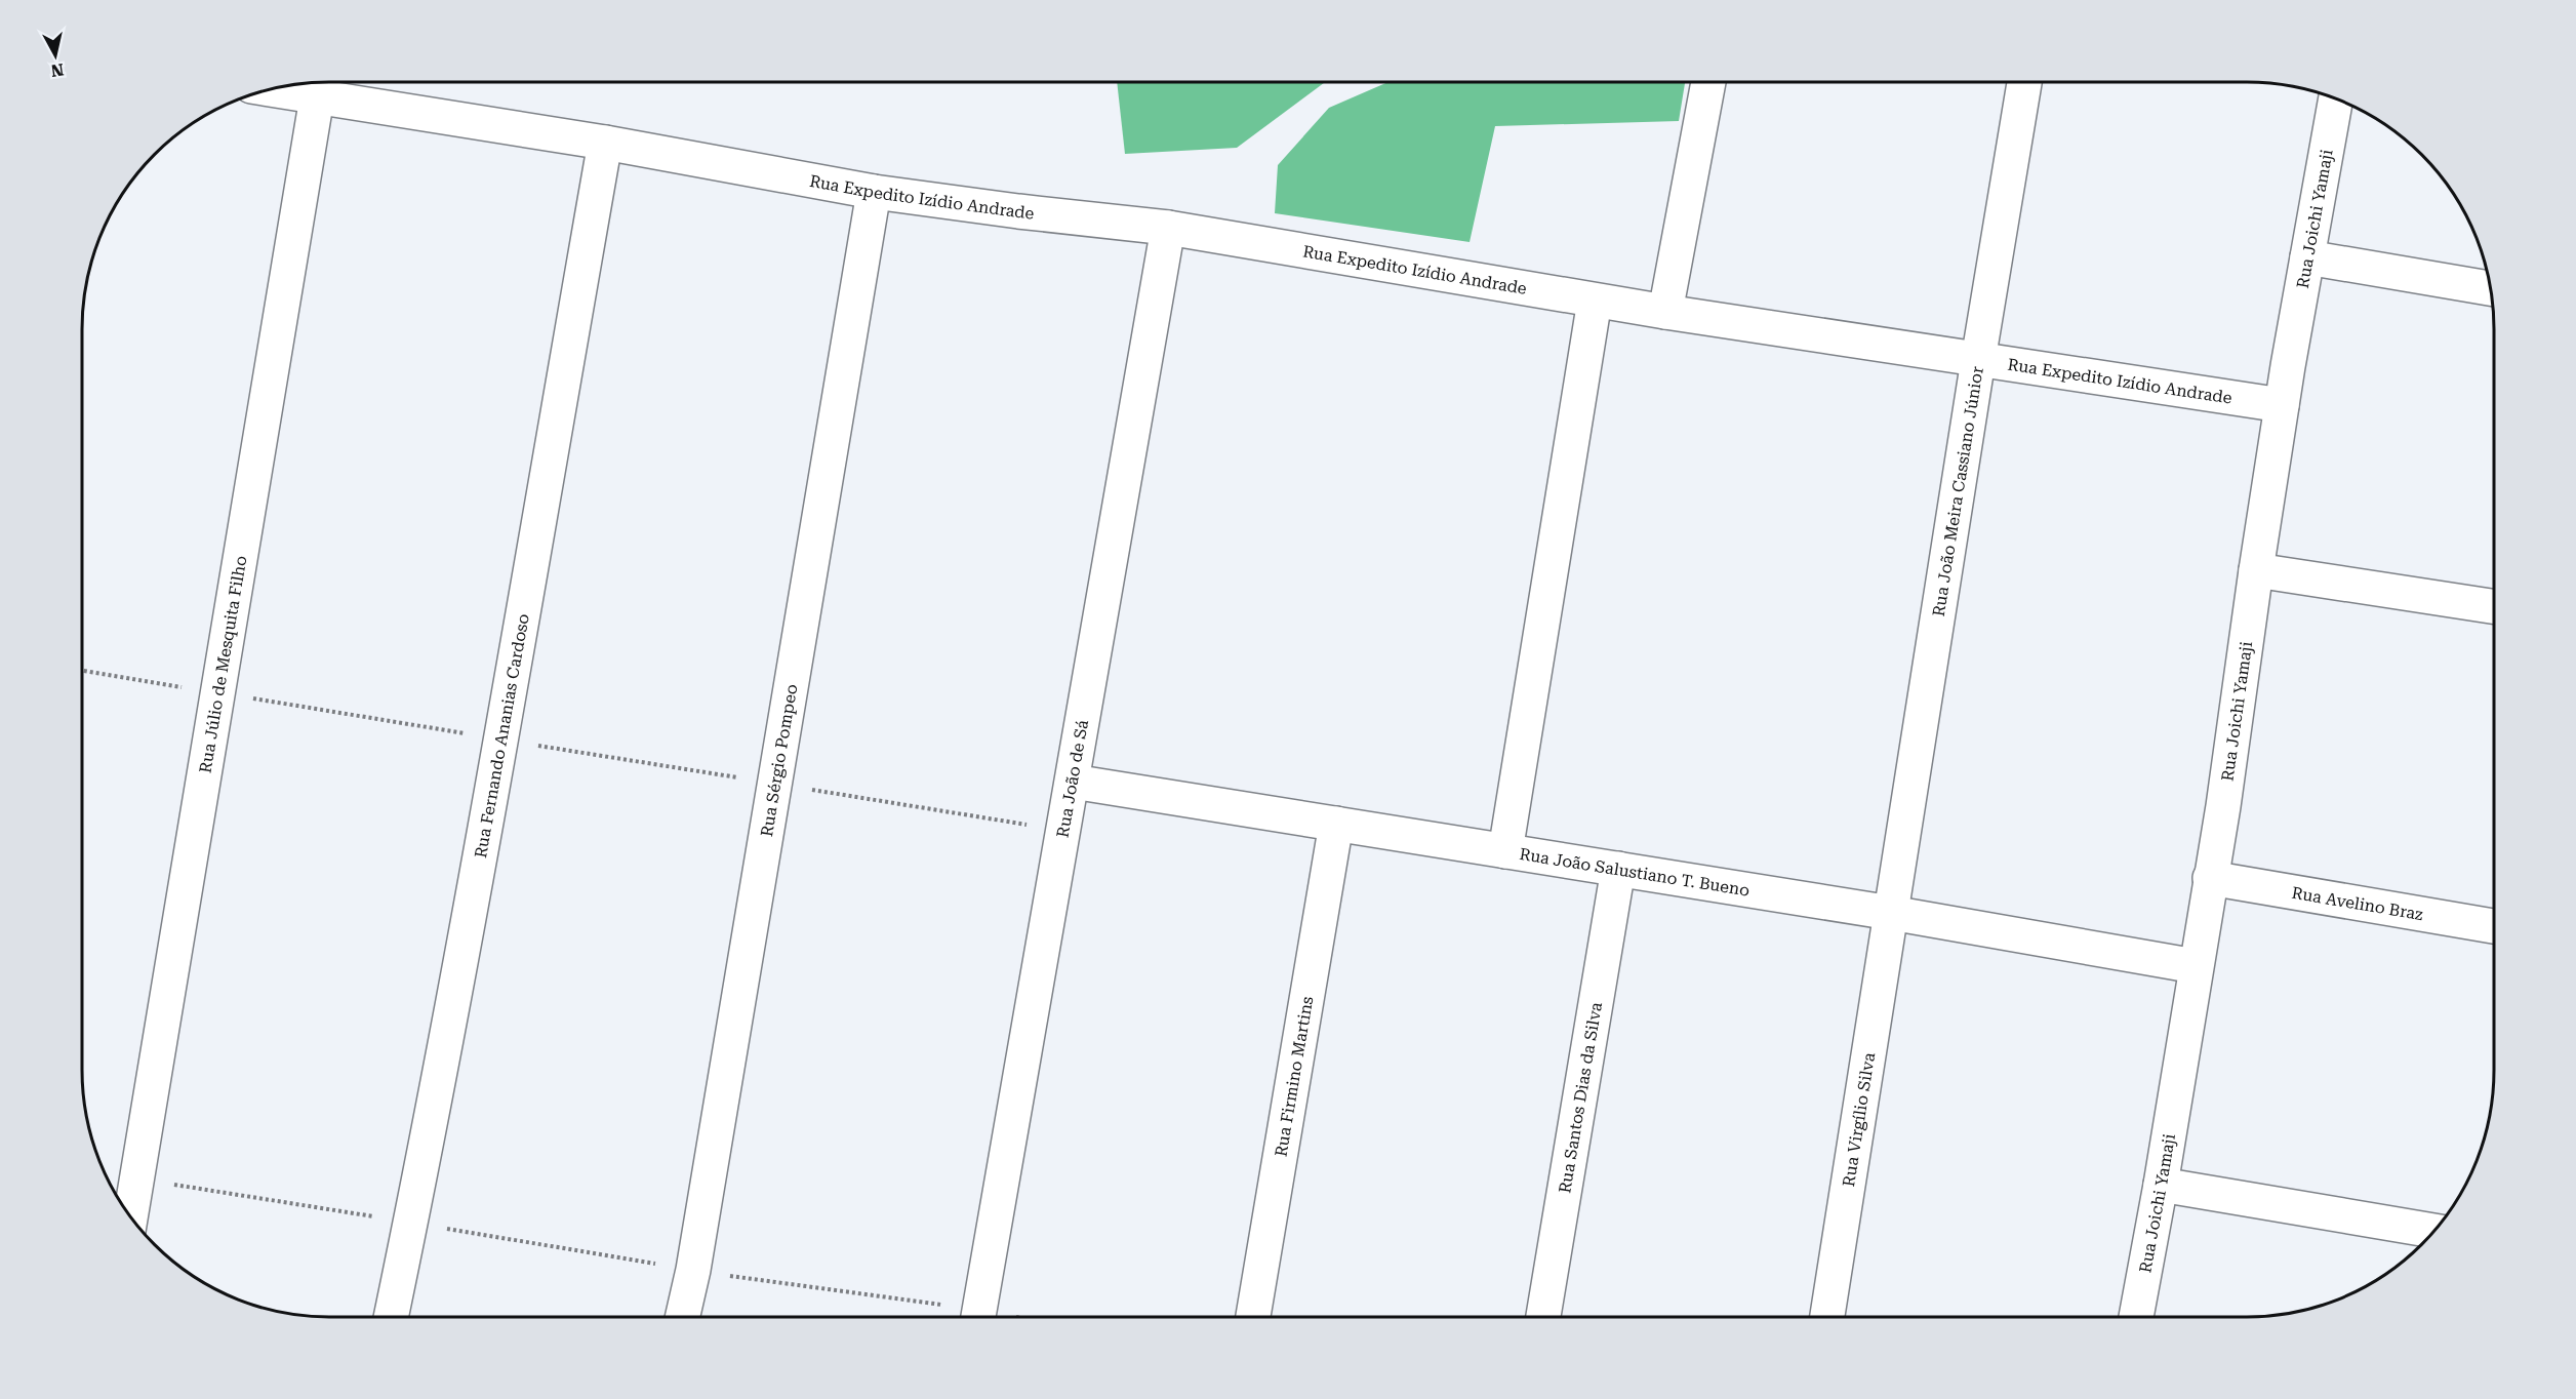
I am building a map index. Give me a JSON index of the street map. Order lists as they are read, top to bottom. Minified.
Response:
{"streets":{"street":["Rua Expedito Izídio Andrade","Rua Joichi Yamaji","Rua João Meira Cassiano Júnior","Rua Júlio de Mesquita Filho","Rua Fernando Ananias Cardoso","Rua Sérgio Pompeo","Rua João de Sá","Rua João Salustiano T. Bueno","Rua Avelino Braz","Rua Firmino Martins","Rua Santos Dias da Silva","Rua Virgílio Silva"]},"crossings":[["Rua Expedito Izídio Andrade","Rua Joichi Yamaji"],["Rua Expedito Izídio Andrade","Rua João Meira Cassiano Júnior"],["Rua Expedito Izídio Andrade","Rua Júlio de Mesquita Filho"],["Rua Expedito Izídio Andrade","Rua Fernando Ananias Cardoso"],["Rua Expedito Izídio Andrade","Rua Sérgio Pompeo"],["Rua Expedito Izídio Andrade","Rua João de Sá"],["Rua Joichi Yamaji","Rua João Salustiano T. Bueno"],["Rua Joichi Yamaji","Rua Avelino Braz"],["Rua João Meira Cassiano Júnior","Rua João Salustiano T. Bueno"],["Rua João Meira Cassiano Júnior","Rua Virgílio Silva"],["Rua João de Sá","Rua João Salustiano T. Bueno"],["Rua João Salustiano T. Bueno","Rua Firmino Martins"],["Rua João Salustiano T. Bueno","Rua Santos Dias da Silva"],["Rua João Salustiano T. Bueno","Rua Virgílio Silva"]],"north":"bottom"}
